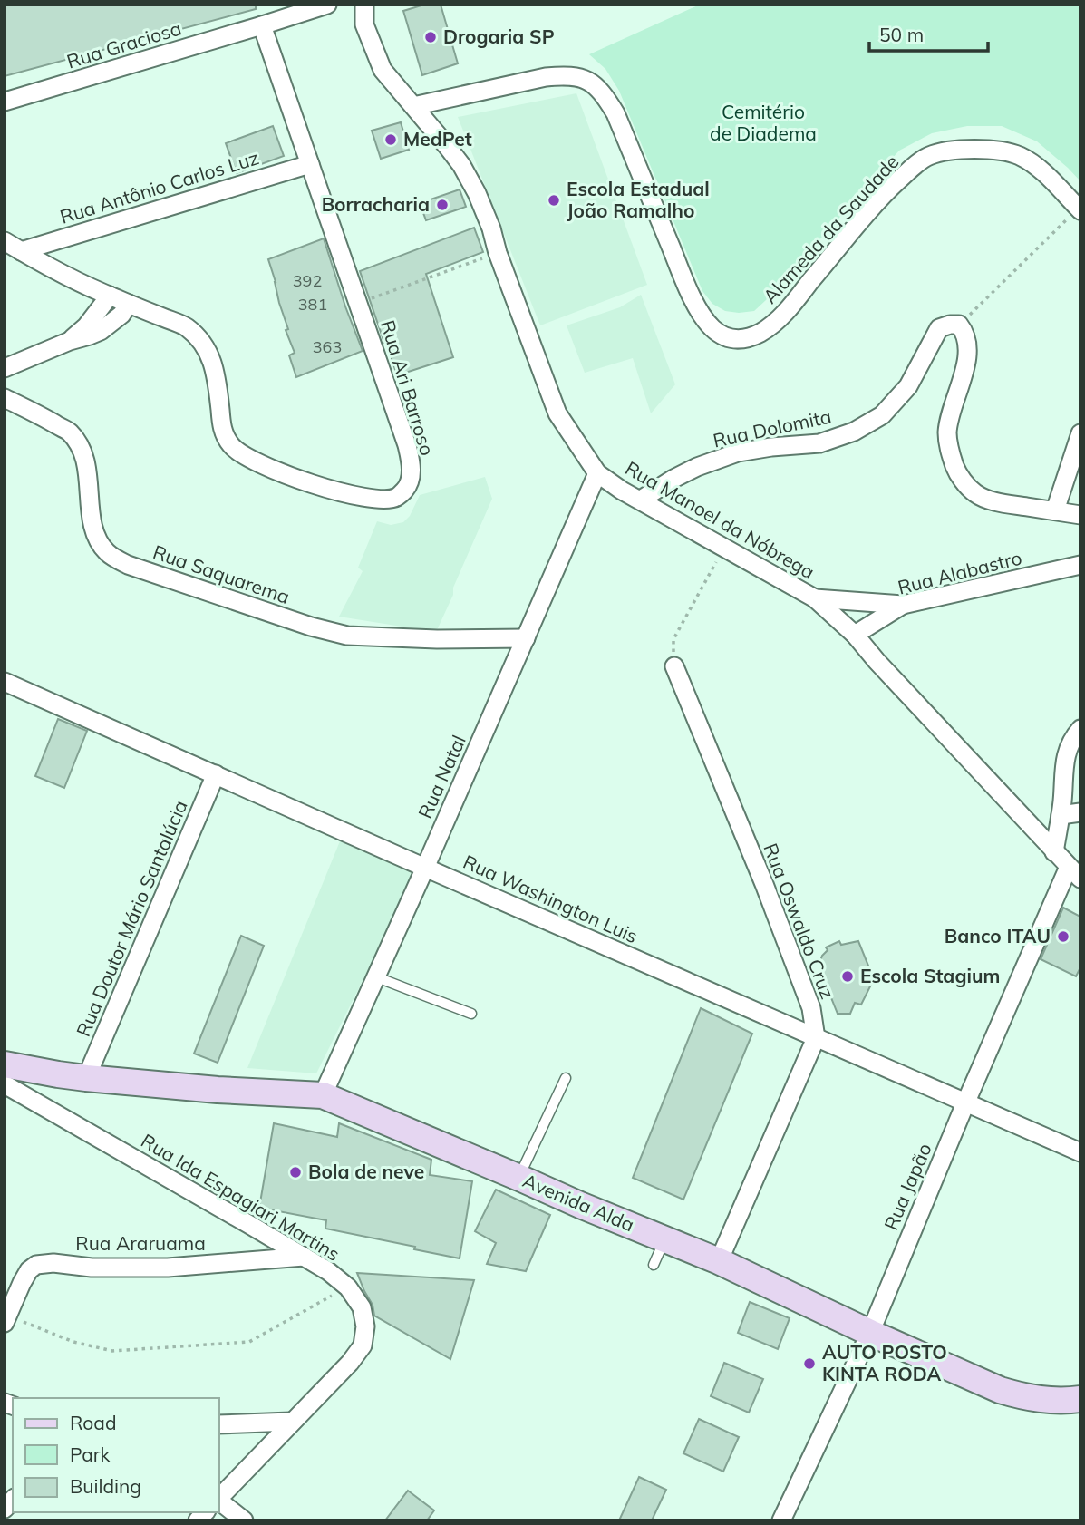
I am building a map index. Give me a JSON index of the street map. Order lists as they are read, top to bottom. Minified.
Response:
{"streets":{"main road":["Avenida Alda"],"street":["Rua Graciosa","Rua Antônio Carlos Luz","Alameda da Saudade","Rua Ari Barroso","Rua Dolomita","Rua Manoel da Nóbrega","Rua Alabastro","Rua Saquarema","Rua Natal","Rua Washington Luis","Rua Doutor Mário Santalúcia","Rua Oswaldo Cruz","Rua Japão","Rua Ida Espagiari Martins","Rua Araruama"]},"crossings":[["Rua Graciosa","Rua Ari Barroso"],["Rua Antônio Carlos Luz","Rua Ari Barroso"],["Alameda da Saudade","Rua Manoel da Nóbrega"],["Rua Dolomita","Rua Manoel da Nóbrega"],["Rua Manoel da Nóbrega","Rua Alabastro"],["Rua Manoel da Nóbrega","Rua Natal"],["Rua Manoel da Nóbrega","Rua Japão"],["Rua Saquarema","Rua Natal"],["Rua Natal","Rua Washington Luis"],["Rua Natal","Avenida Alda"],["Rua Washington Luis","Rua Doutor Mário Santalúcia"],["Rua Washington Luis","Rua Oswaldo Cruz"],["Rua Washington Luis","Rua Japão"],["Rua Doutor Mário Santalúcia","Avenida Alda"],["Rua Japão","Avenida Alda"],["Rua Ida Espagiari Martins","Rua Araruama"]],"parks":["Cemitério de Diadema"],"places":["Drogaria SP","MedPet","Escola Estadual João Ramalho","Borracharia","Banco ITAU","Escola Stagium","Bola de neve","AUTO POSTO KINTA RODA"],"house_numbers":["392","381","363"],"legend":["Road","Park","Building"],"scale_bar":"50 m"}
